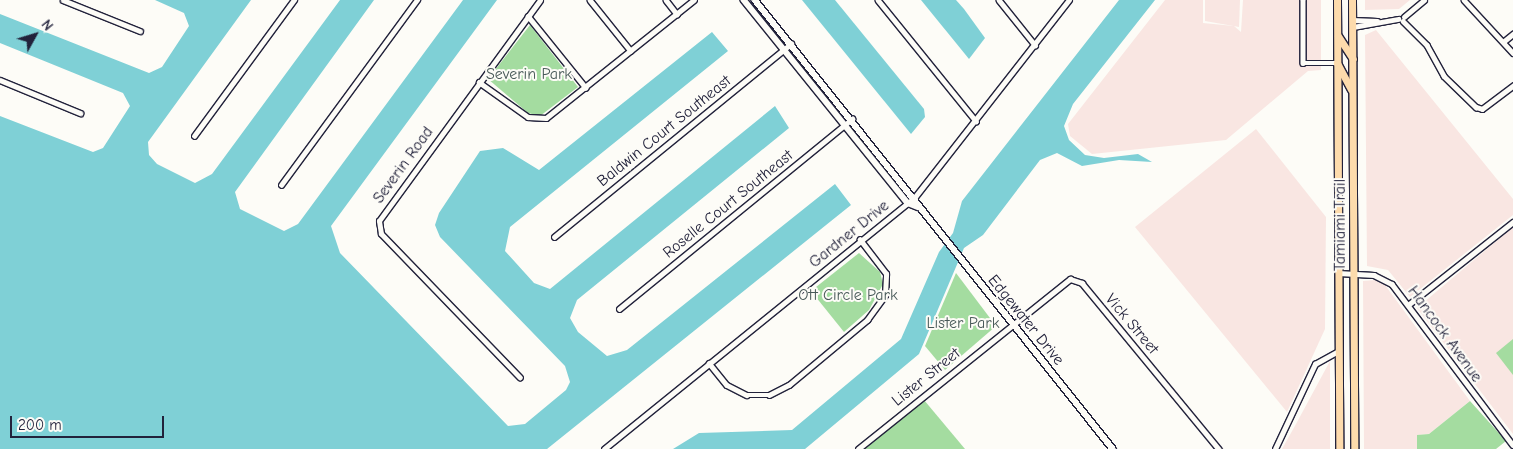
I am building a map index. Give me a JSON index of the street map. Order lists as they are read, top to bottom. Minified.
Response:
{"streets":{"main road":["Tamiami Trail"],"street":["Baldwin Court Southeast","Severin Road","Roselle Court Southeast","Gardner Drive","Edgewater Drive","Vick Street","Hancock Avenue","Lister Street"]},"crossings":[["Baldwin Court Southeast","Edgewater Drive"],["Roselle Court Southeast","Edgewater Drive"],["Tamiami Trail","Hancock Avenue"],["Gardner Drive","Edgewater Drive"],["Edgewater Drive","Vick Street"],["Edgewater Drive","Lister Street"],["Vick Street","Lister Street"]],"parks":["Severin Park","Ott Circle Park","Lister Park"],"scale_bar":"200 m","north":"top right"}
